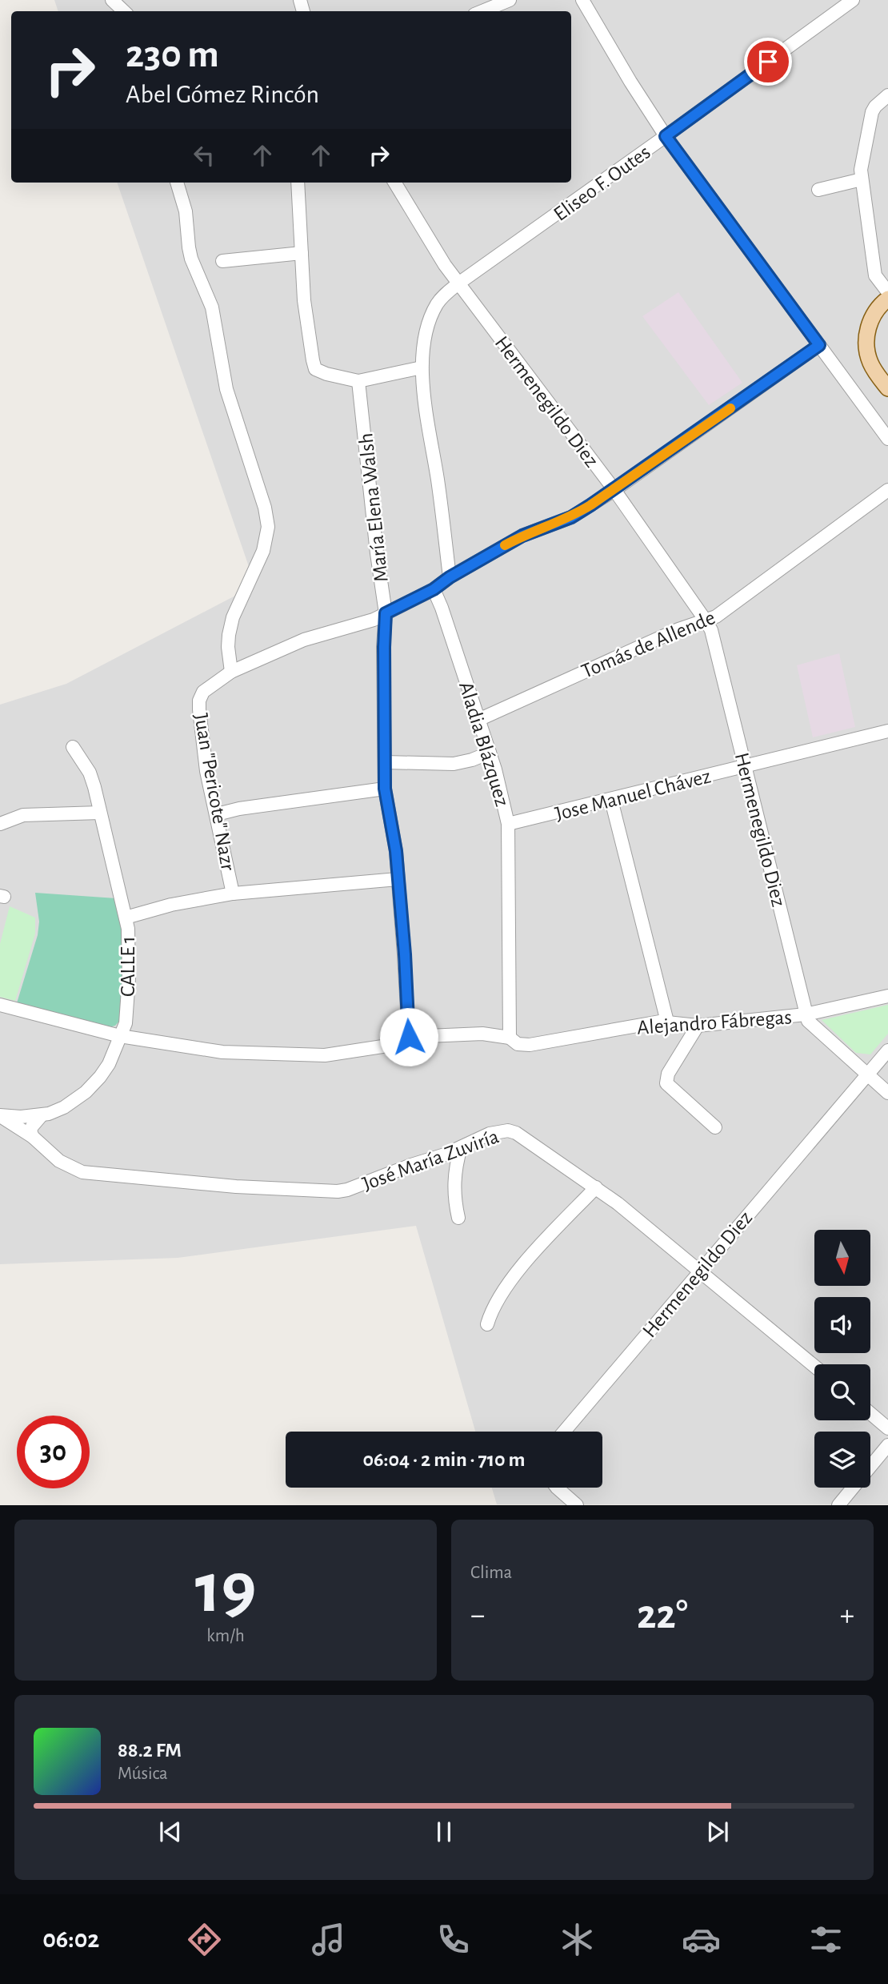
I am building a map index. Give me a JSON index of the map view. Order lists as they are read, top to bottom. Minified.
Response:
{"streets":{"street":["Eliseo F. Outes","Hermenegildo Diez","María Elena Walsh","Tomás de Allende","Aladia Blázquez","Juan \"Pericote\" Nazr","Jose Manuel Chávez","CALLE 1","Alejandro Fábregas","José María Zuviría"]},"crossings":[["Eliseo F. Outes","Hermenegildo Diez"],["Hermenegildo Diez","Tomás de Allende"],["Hermenegildo Diez","Jose Manuel Chávez"],["Hermenegildo Diez","Alejandro Fábregas"],["Hermenegildo Diez","José María Zuviría"],["María Elena Walsh","Alejandro Fábregas"],["Tomás de Allende","Aladia Blázquez"],["Aladia Blázquez","Jose Manuel Chávez"],["Aladia Blázquez","Alejandro Fábregas"],["CALLE 1","Alejandro Fábregas"],["CALLE 1","José María Zuviría"]],"north":"bottom","page":{"turn":["230 m","Abel Gómez Rincón"],"limit":"30","trip":"06:04 · 2 min · 710 m","tile":[["19","km/h"],"Clima"],"heat":["−","22°","+"],"song":["88.2 FM","Música"],"tabs":"06:02"}}
